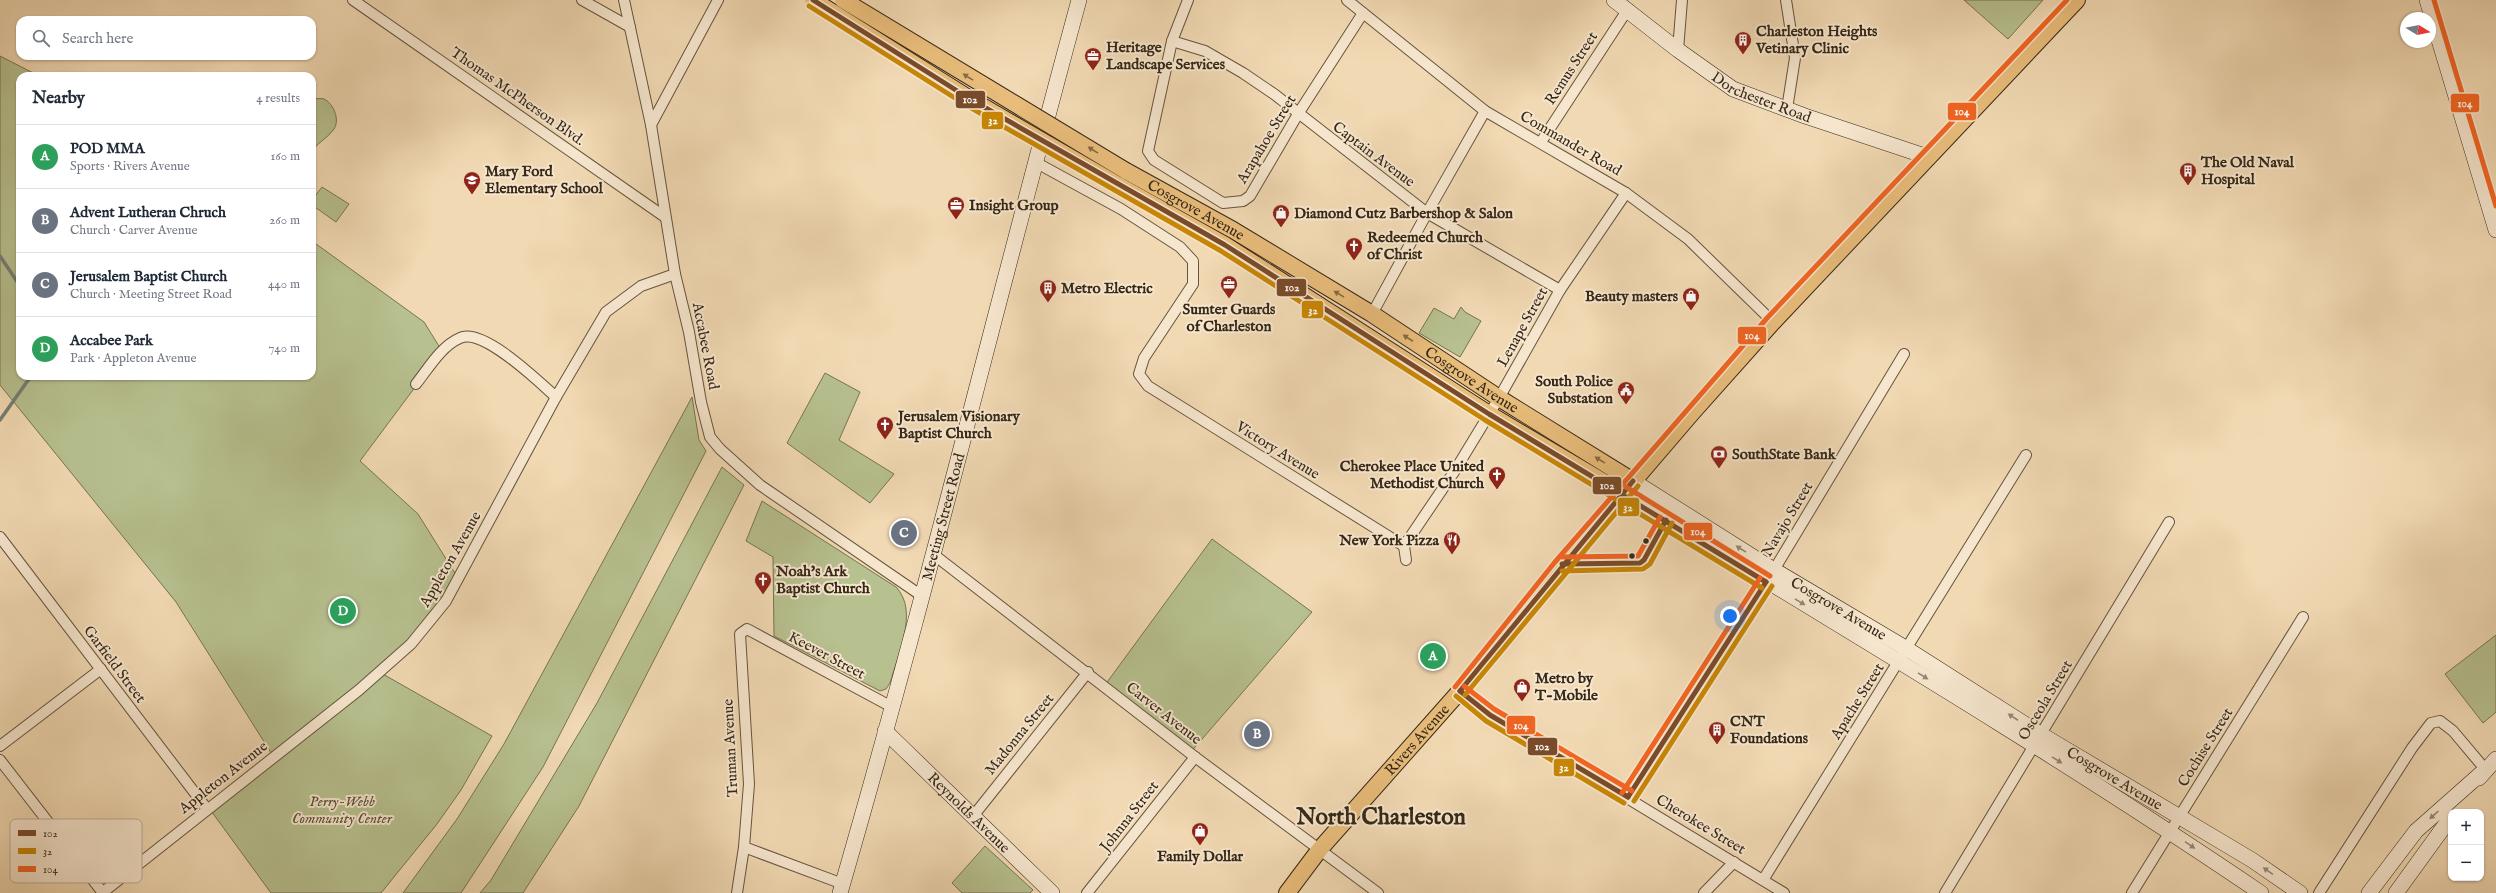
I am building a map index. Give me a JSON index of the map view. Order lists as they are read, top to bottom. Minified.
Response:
{"streets":{"main road":["Cosgrove Avenue","Rivers Avenue"],"street":["Remus Street","Dorchester Road","Thomas McPherson Blvd.","Arapahoe Street","Commander Road","Captain Avenue","Lenape Street","Accabee Road","Victory Avenue","Meeting Street Road","Navajo Street","Appleton Avenue","Keever Street","Garfield Street","Osceola Street","Apache Street","Carver Avenue","Madonna Street","Cochise Street","Truman Avenue","Reynolds Avenue","Johnna Street","Cherokee Street"]},"crossings":[["Remus Street","Dorchester Road"],["Remus Street","Commander Road"],["Dorchester Road","Rivers Avenue"],["Thomas McPherson Blvd.","Accabee Road"],["Arapahoe Street","Commander Road"],["Arapahoe Street","Captain Avenue"],["Commander Road","Lenape Street"],["Commander Road","Rivers Avenue"],["Captain Avenue","Lenape Street"],["Cosgrove Avenue","Lenape Street"],["Cosgrove Avenue","Navajo Street"],["Cosgrove Avenue","Osceola Street"],["Cosgrove Avenue","Apache Street"],["Cosgrove Avenue","Rivers Avenue"],["Cosgrove Avenue","Cochise Street"],["Lenape Street","Victory Avenue"],["Accabee Road","Meeting Street Road"],["Accabee Road","Appleton Avenue"],["Victory Avenue","Meeting Street Road"],["Meeting Street Road","Keever Street"],["Meeting Street Road","Carver Avenue"],["Meeting Street Road","Reynolds Avenue"],["Navajo Street","Cherokee Street"],["Appleton Avenue","Garfield Street"],["Keever Street","Truman Avenue"],["Apache Street","Cherokee Street"],["Carver Avenue","Madonna Street"],["Carver Avenue","Rivers Avenue"],["Carver Avenue","Johnna Street"],["Madonna Street","Reynolds Avenue"],["Rivers Avenue","Cherokee Street"]],"districts":["North Charleston"],"parks":["Perry-Webb Community Center"],"places":{"building":["Charleston Heights Vetinary Clinic","The Old Naval Hospital","Metro Electric","CNT Foundations"],"office":["Heritage Landscape Services","Insight Group","Sumter Guards of Charleston"],"school or university":["Mary Ford Elementary School"],"shop":["Diamond Cutz Barbershop & Salon","Beauty masters","Metro by T-Mobile","Family Dollar"],"church":["Redeemed Church of Christ","Jerusalem Visionary Baptist Church","Cherokee Place United Methodist Church","Noah's Ark Baptist Church"],"public building":["South Police Substation"],"bank":["SouthState Bank"],"restaurant":["New York Pizza"]},"lines":["transit line 102","transit line 104","transit line 32"],"legend":["102","32","104"],"north":"right","page":{"search":"Search here","heading":["Nearby","4 results"],"list":[{"mark":"A","name":"POD MMA","note":"Sports · Rivers Avenue","value":"160 m"},{"mark":"B","name":"Advent Lutheran Chruch","note":"Church · Carver Avenue","value":"260 m"},{"mark":"C","name":"Jerusalem Baptist Church","note":"Church · Meeting Street Road","value":"440 m"},{"mark":"D","name":"Accabee Park","note":"Park · Appleton Avenue","value":"740 m"}],"pins":["C","D","A","B"],"map_buttons":["+","−"]}}
